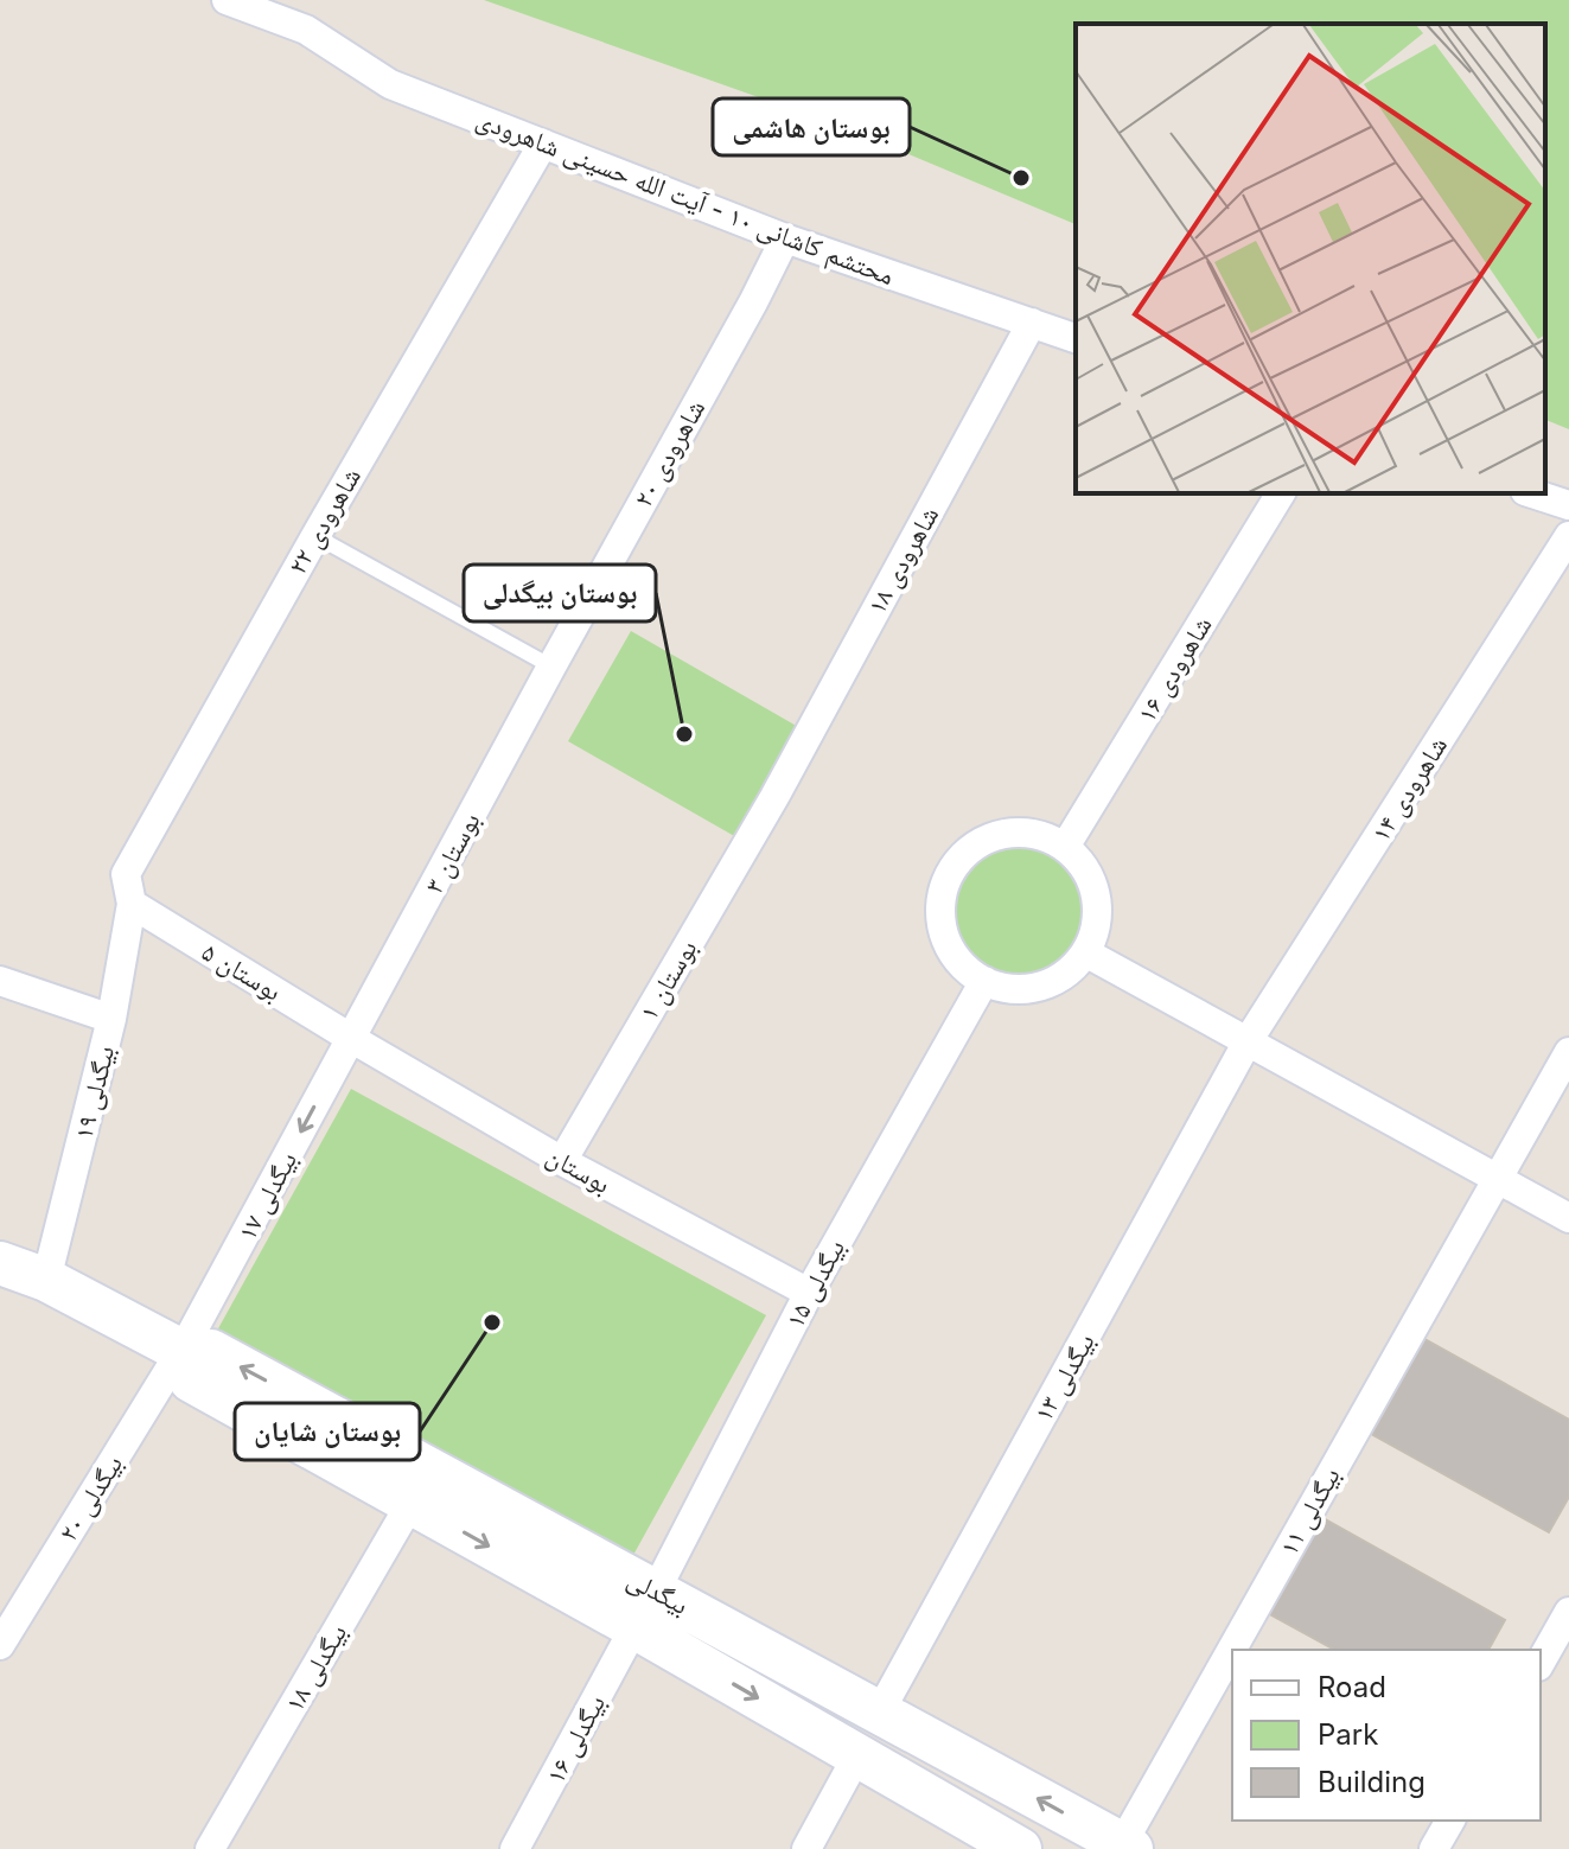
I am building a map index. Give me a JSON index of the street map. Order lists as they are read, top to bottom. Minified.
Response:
{"streets":{"main road":["بیگدلی"],"street":["محتشم کاشانی ۱۰ - آیت الله حسینی شاهرودی","شاهرودی ۲۰","شاهرودی ۲۲","شاهرودی ۱۸","شاهرودی ۱۶","شاهرودی ۱۴","بوستان ۳","بوستان ۵","بوستان ۱","بیگدلی ۱۹","بوستان","بیگدلی ۱۷","بیگدلی ۱۵","بیگدلی ۱۳","بیگدلی ۲۰","بیگدلی ۱۱","بیگدلی ۱۸","بیگدلی ۱۶"]},"crossings":[["محتشم کاشانی ۱۰ - آیت الله حسینی شاهرودی","شاهرودی ۲۰"],["محتشم کاشانی ۱۰ - آیت الله حسینی شاهرودی","شاهرودی ۲۲"],["محتشم کاشانی ۱۰ - آیت الله حسینی شاهرودی","شاهرودی ۱۸"],["شاهرودی ۲۰","بوستان ۳"],["شاهرودی ۲۲","بوستان ۵"],["شاهرودی ۲۲","بیگدلی ۱۹"],["شاهرودی ۱۸","بوستان ۱"],["شاهرودی ۱۶","بیگدلی ۱۵"],["شاهرودی ۱۴","بیگدلی ۱۳"],["بوستان ۳","بوستان ۵"],["بوستان ۳","بوستان"],["بوستان ۳","بیگدلی ۱۷"],["بوستان ۵","بیگدلی ۱۹"],["بوستان ۵","بوستان"],["بوستان ۵","بیگدلی ۱۷"],["بوستان ۱","بوستان"],["بیگدلی ۱۹","بیگدلی"],["بوستان","بیگدلی ۱۷"],["بوستان","بیگدلی ۱۵"],["بیگدلی ۱۷","بیگدلی ۲۰"],["بیگدلی ۱۷","بیگدلی"],["بیگدلی ۱۵","بیگدلی"],["بیگدلی ۱۳","بیگدلی"],["بیگدلی ۲۰","بیگدلی"],["بیگدلی ۱۱","بیگدلی"],["بیگدلی","بیگدلی ۱۸"],["بیگدلی","بیگدلی ۱۶"]],"one_way":["بیگدلی ۱۷"],"places":["بوستان هاشمی","بوستان بیگدلی","بوستان شایان"],"legend":["Road","Park","Building"]}
